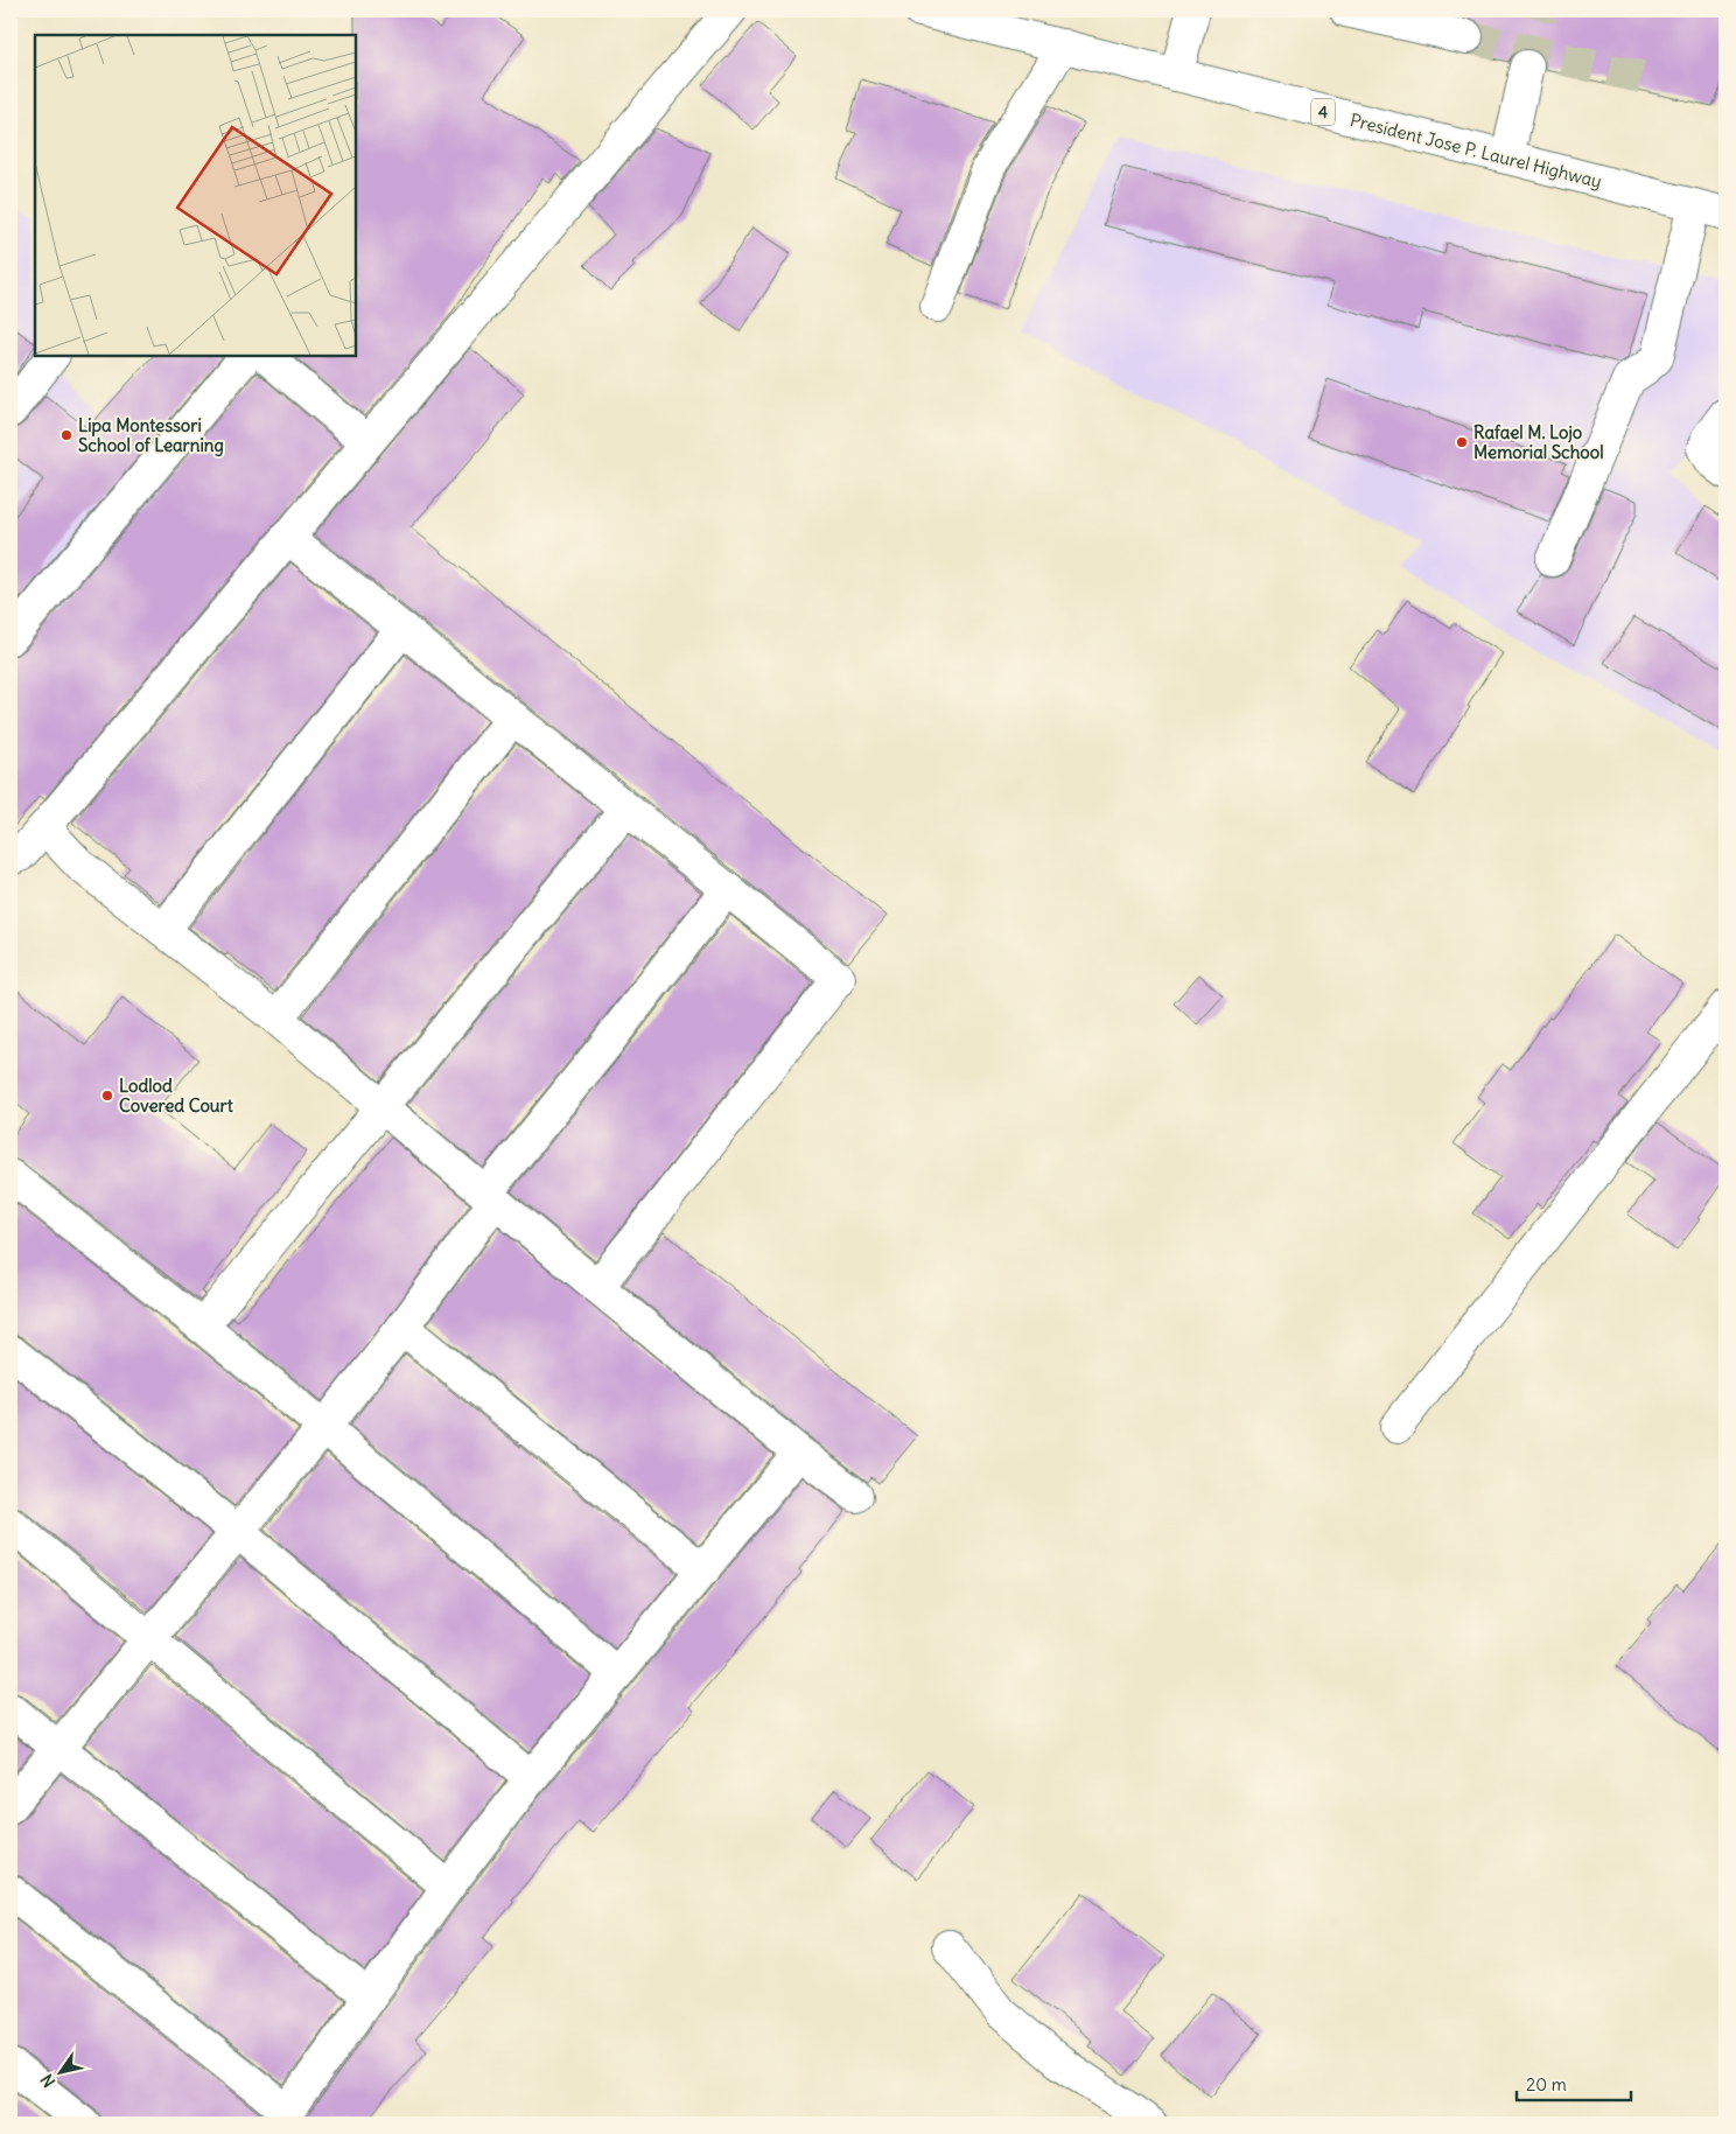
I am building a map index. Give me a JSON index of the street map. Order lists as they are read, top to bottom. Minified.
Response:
{"streets":{"main road":["4","President Jose P. Laurel Highway"]},"places":["Lipa Montessori School of Learning","Rafael M. Lojo Memorial School","Lodlod Covered Court"],"scale_bar":"20 m","north":"bottom left"}
